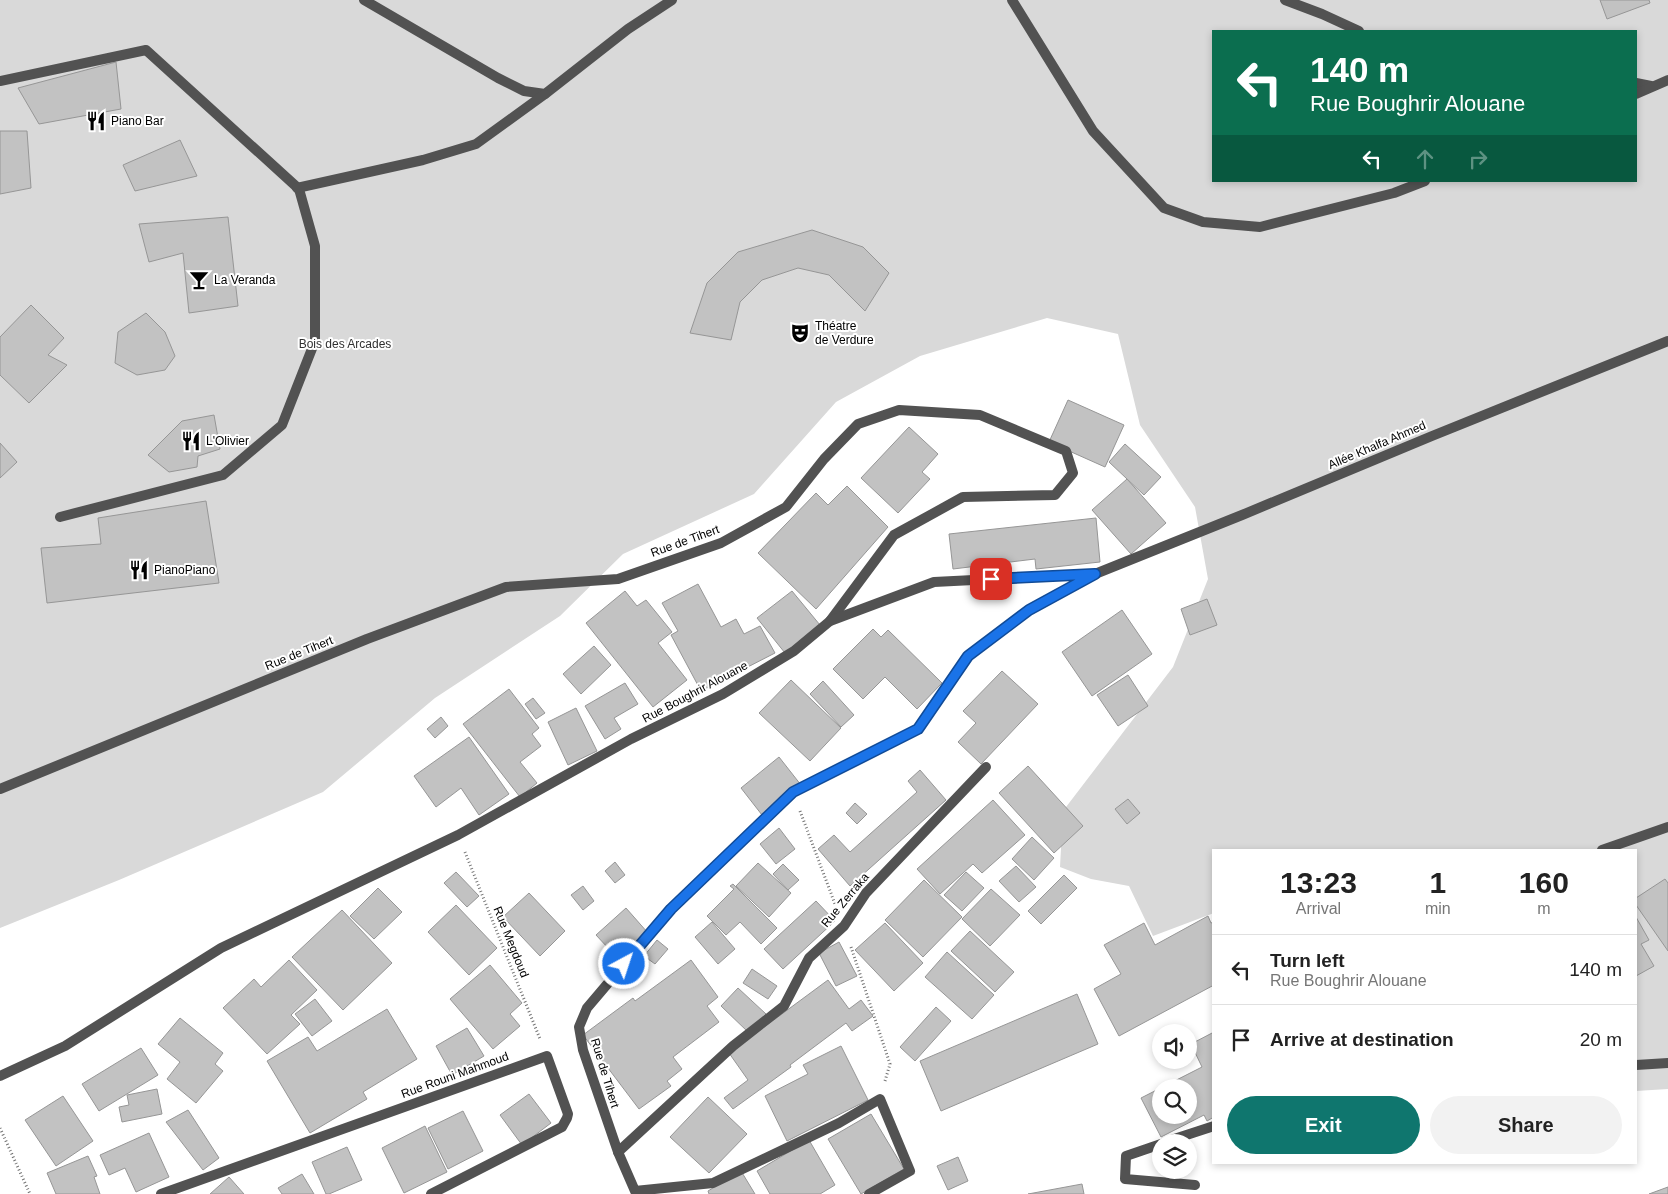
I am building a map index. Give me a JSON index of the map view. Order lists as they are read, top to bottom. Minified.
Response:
{"streets":{"street":["Allée Khalfa Ahmed","Rue de Tihert","Rue Boughrir Alouane","Rue Zerraka","Rue Rouni Mahmoud"],"path":["Rue Megdoud"]},"crossings":[["Allée Khalfa Ahmed","Rue de Tihert"],["Allée Khalfa Ahmed","Rue Boughrir Alouane"],["Rue de Tihert","Rue Boughrir Alouane"],["Rue de Tihert","Rue Zerraka"],["Rue Boughrir Alouane","Rue Megdoud"],["Rue Megdoud","Rue Rouni Mahmoud"]],"parks":["Bois des Arcades"],"places":{"restaurant":["Piano Bar","L'Olivier","PianoPiano"],"bar":["La Veranda"],"theatre":["Théatre de Verdure"]},"page":{"turn":["140 m","Rue Boughrir Alouane"],"eta":["13:23","Arrival","1","min","160","m"],"list":[{"name":"Turn left","note":"Rue Boughrir Alouane","value":"140 m"},{"name":"Arrive at destination","value":"20 m"}],"buttons":["Exit","Share"]}}
